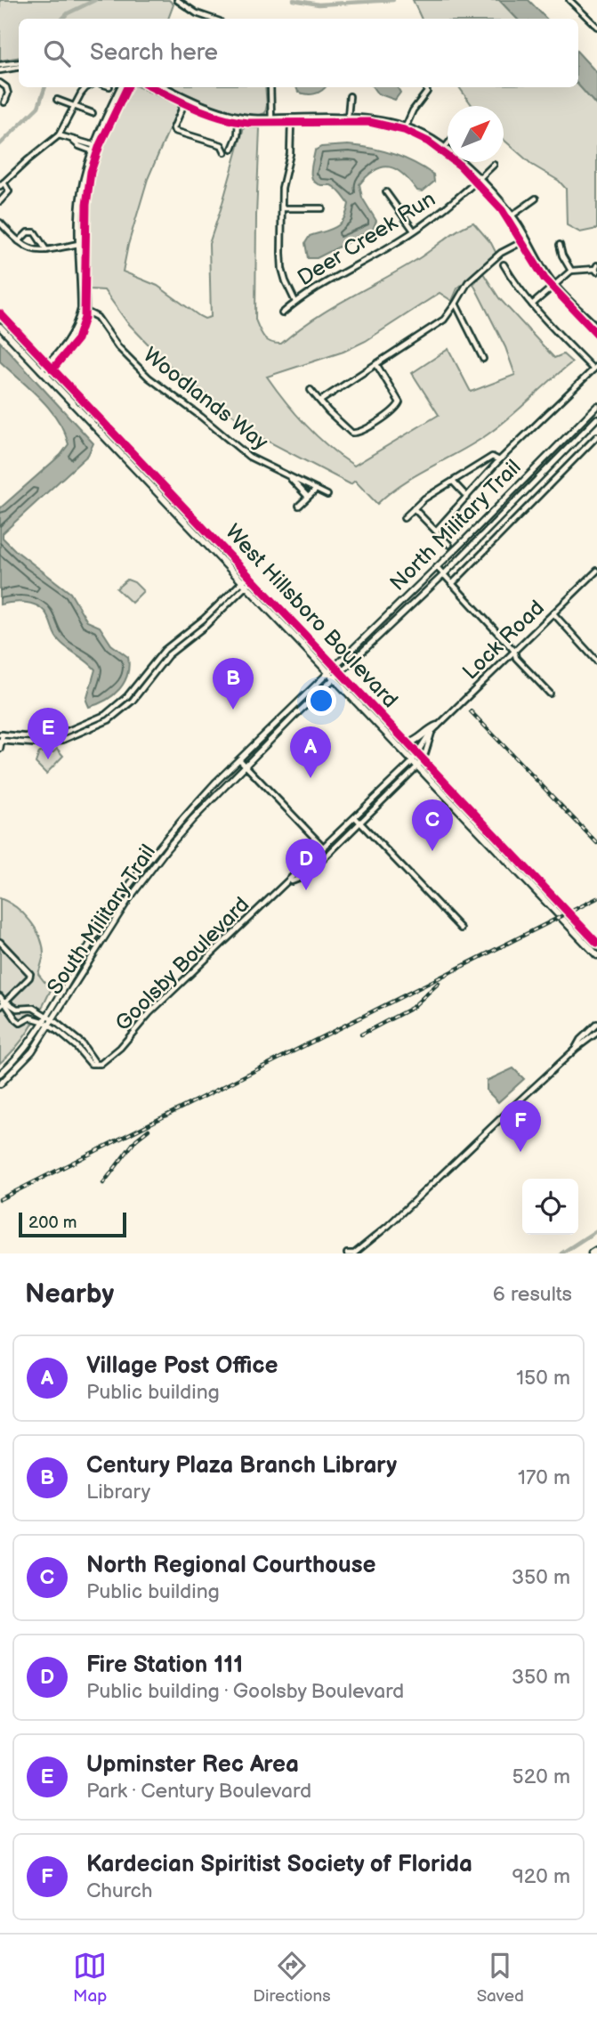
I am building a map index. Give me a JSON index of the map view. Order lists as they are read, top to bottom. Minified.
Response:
{"streets":{"main road":["West Hillsboro Boulevard"],"street":["Deer Creek Run","Woodlands Way","North Military Trail","Lock Road","South Military Trail","Goolsby Boulevard"]},"crossings":[["North Military Trail","West Hillsboro Boulevard"],["North Military Trail","South Military Trail"],["West Hillsboro Boulevard","Lock Road"],["West Hillsboro Boulevard","South Military Trail"],["West Hillsboro Boulevard","Goolsby Boulevard"],["Lock Road","Goolsby Boulevard"],["South Military Trail","Goolsby Boulevard"]],"scale_bar":"200 m","north":"top right","page":{"search":"Search here","pins":["B","E","A","C","D","F"],"scale":"200 m","heading":["Nearby","6 results"],"list":[{"mark":"A","name":"Village Post Office","note":"Public building","value":"150 m"},{"mark":"B","name":"Century Plaza Branch Library","note":"Library","value":"170 m"},{"mark":"C","name":"North Regional Courthouse","note":"Public building","value":"350 m"},{"mark":"D","name":"Fire Station 111","note":"Public building · Goolsby Boulevard","value":"350 m"},{"mark":"E","name":"Upminster Rec Area","note":"Park · Century Boulevard","value":"520 m"},{"mark":"F","name":"Kardecian Spiritist Society of Florida","note":"Church","value":"920 m"}],"nav":["Map","Directions","Saved"]}}
